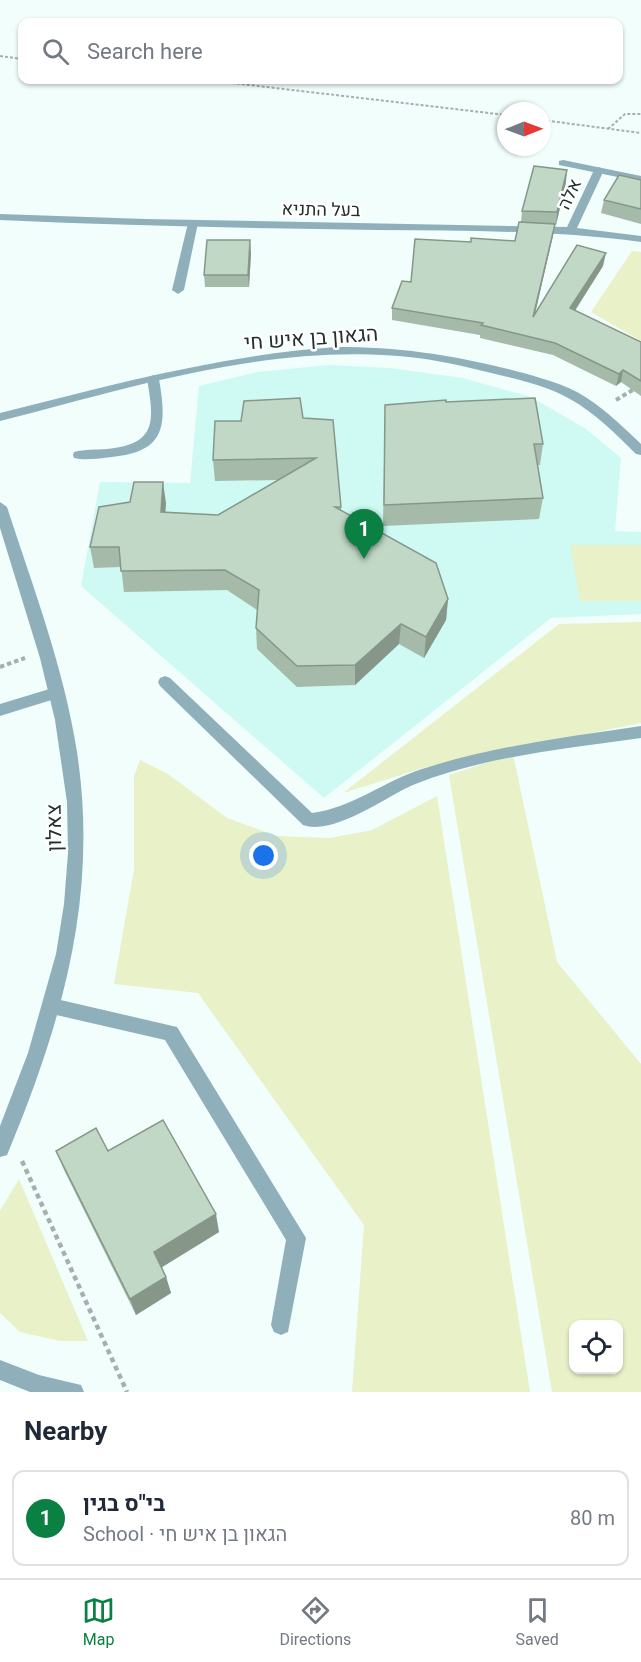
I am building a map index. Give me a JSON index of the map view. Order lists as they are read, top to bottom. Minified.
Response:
{"streets":{"street":["אלה","בעל התניא","הגאון בן איש חי","צאלון"]},"crossings":[["אלה","בעל התניא"]],"north":"right","page":{"search":"Search here","pins":"1","heading":"Nearby","list":[{"mark":"1","name":"בי\"ס בגין","note":"School · הגאון בן איש חי","value":"80 m"}],"nav":["Map","Directions","Saved"]}}
